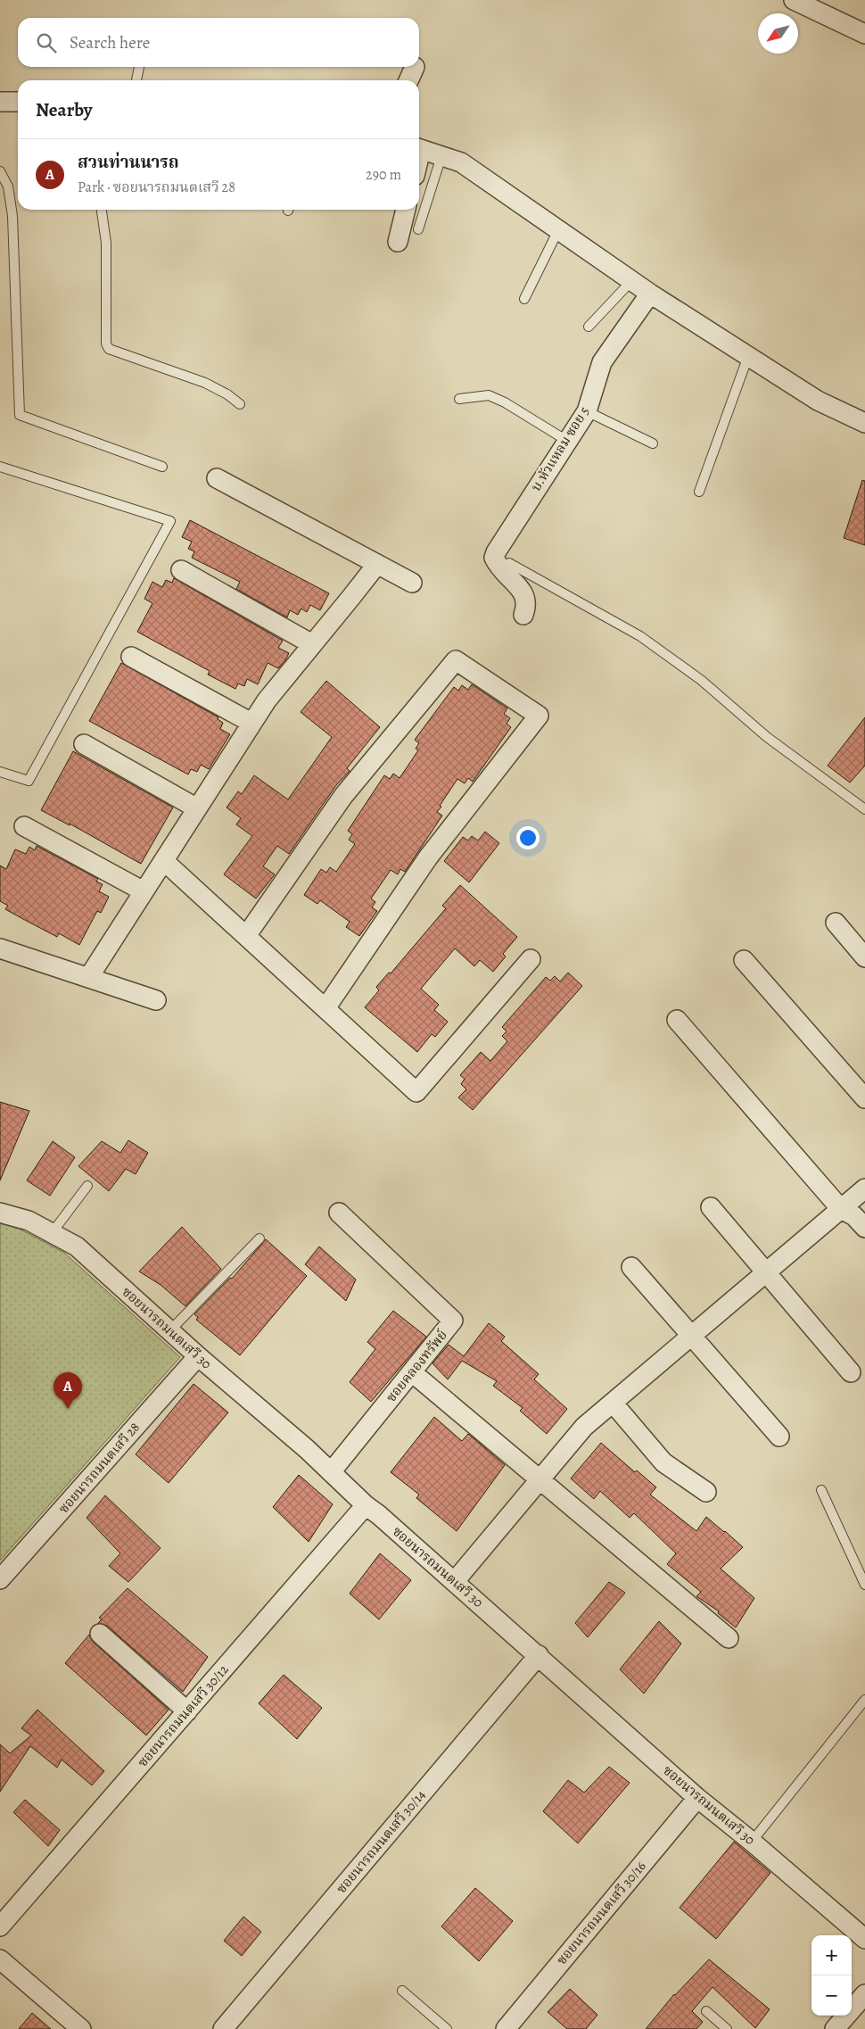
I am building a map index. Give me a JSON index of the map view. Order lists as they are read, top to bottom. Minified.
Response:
{"streets":{"street":["บ.หัวแหลม ซอย 5","ซอยนารถมนตเสวี 30","ซอยคลองทรัพย์","ซอยนารถมนตเสวี 28","ซอยนารถมนตเสวี 30/12","ซอยนารถมนตเสวี 30/14","ซอยนารถมนตเสวี 30/16"]},"crossings":[["ซอยนารถมนตเสวี 30","ซอยคลองทรัพย์"],["ซอยนารถมนตเสวี 30","ซอยนารถมนตเสวี 28"],["ซอยนารถมนตเสวี 30","ซอยนารถมนตเสวี 30/12"],["ซอยนารถมนตเสวี 30","ซอยนารถมนตเสวี 30/14"],["ซอยนารถมนตเสวี 30","ซอยนารถมนตเสวี 30/16"]],"north":"bottom left","page":{"search":"Search here","heading":"Nearby","list":[{"mark":"A","name":"สวนท่านนารถ","note":"Park · ซอยนารถมนตเสวี 28","value":"290 m"}],"pins":"A","map_buttons":["+","−"]}}
